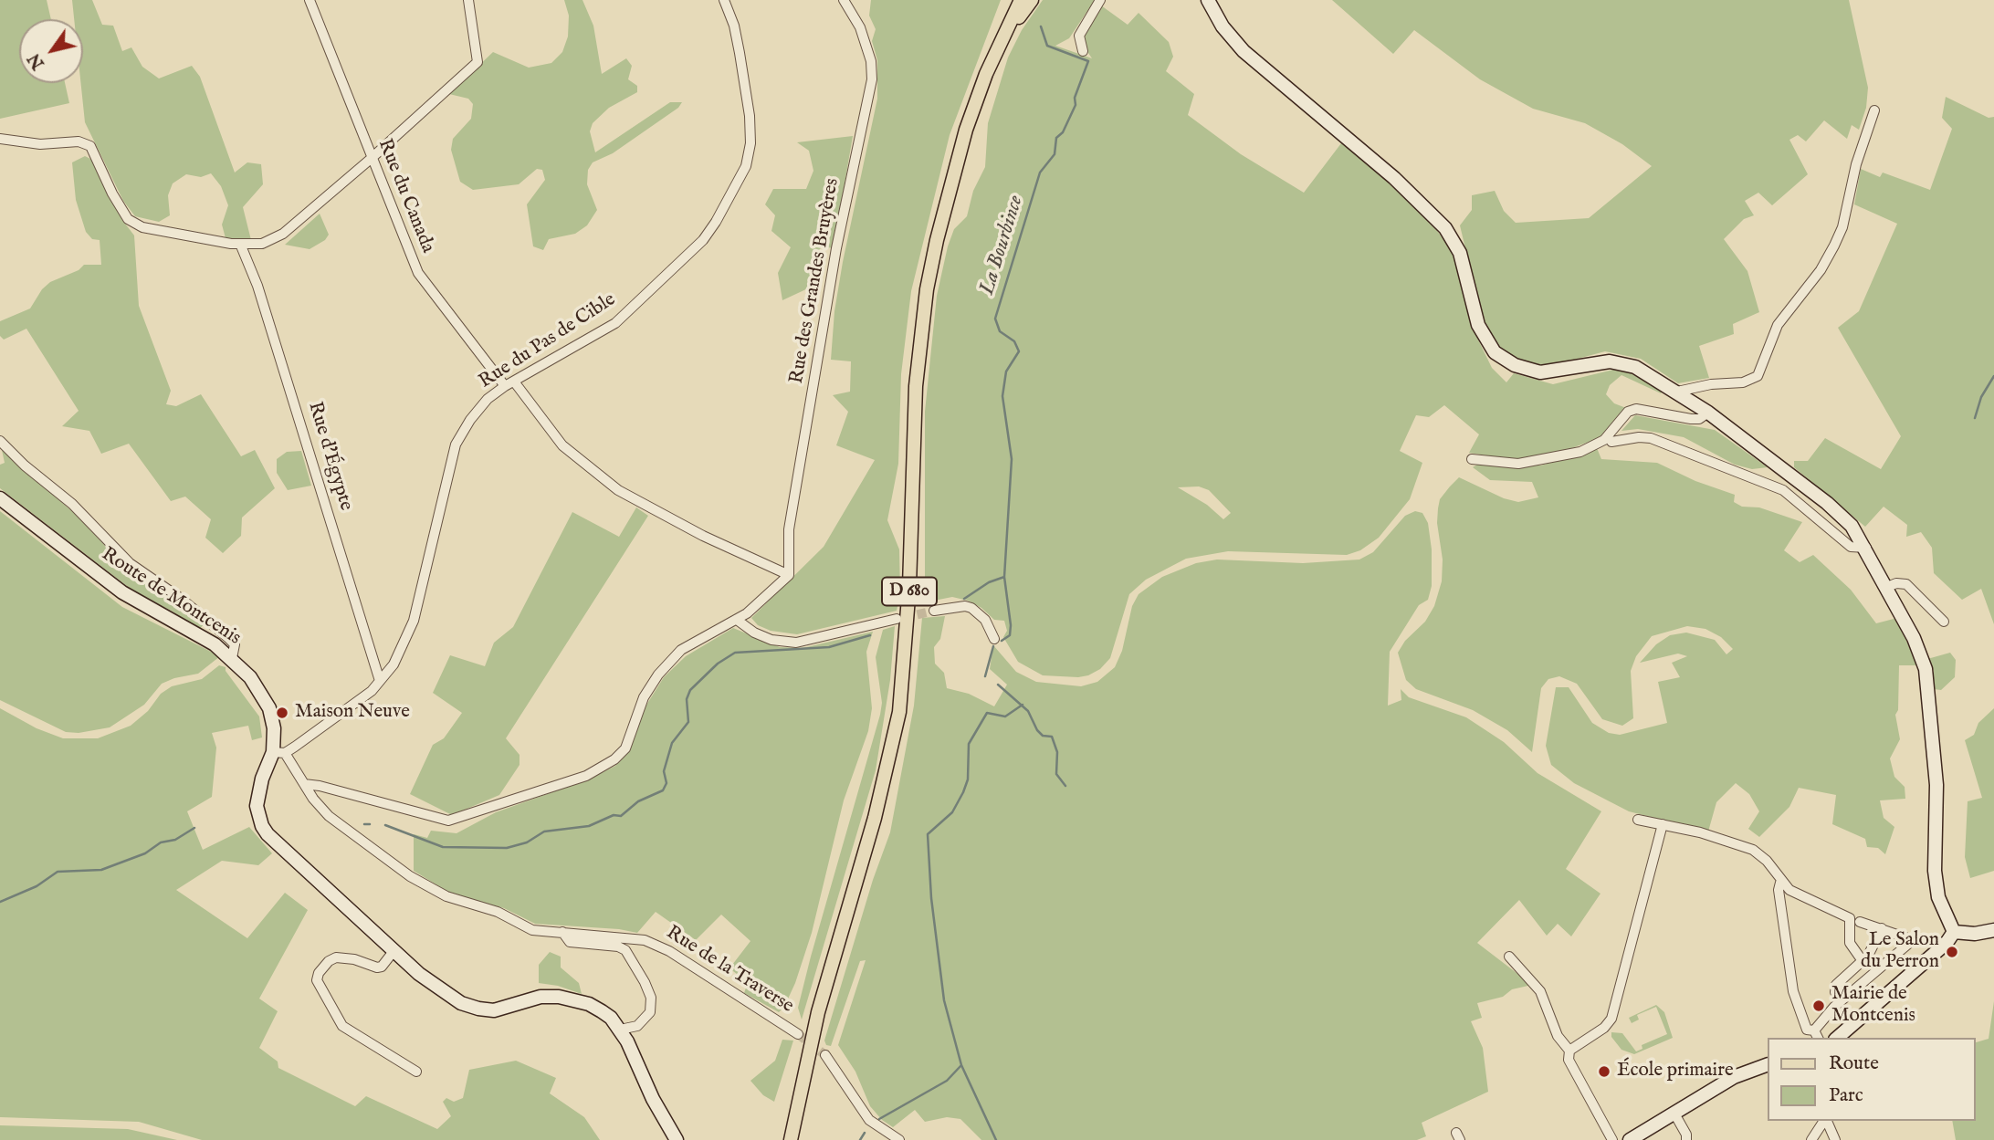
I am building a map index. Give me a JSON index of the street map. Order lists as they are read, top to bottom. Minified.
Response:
{"streets":{"main road":["D 680","Route de Montcenis"],"street":["Rue du Canada","Rue des Grandes Bruyères","Rue du Pas de Cible","Rue d'Égypte","Rue de la Traverse"]},"crossings":[["Rue du Canada","Rue des Grandes Bruyères"],["Rue du Canada","Rue du Pas de Cible"],["Rue du Pas de Cible","Rue d'Égypte"],["Rue du Pas de Cible","Route de Montcenis"],["Rue du Pas de Cible","Rue de la Traverse"],["Route de Montcenis","Rue de la Traverse"]],"water":["La Bourbince"],"places":["Maison Neuve","Le Salon du Perron","Mairie de Montcenis","École primaire"],"legend":["Route","Parc"],"north":"bottom left"}
